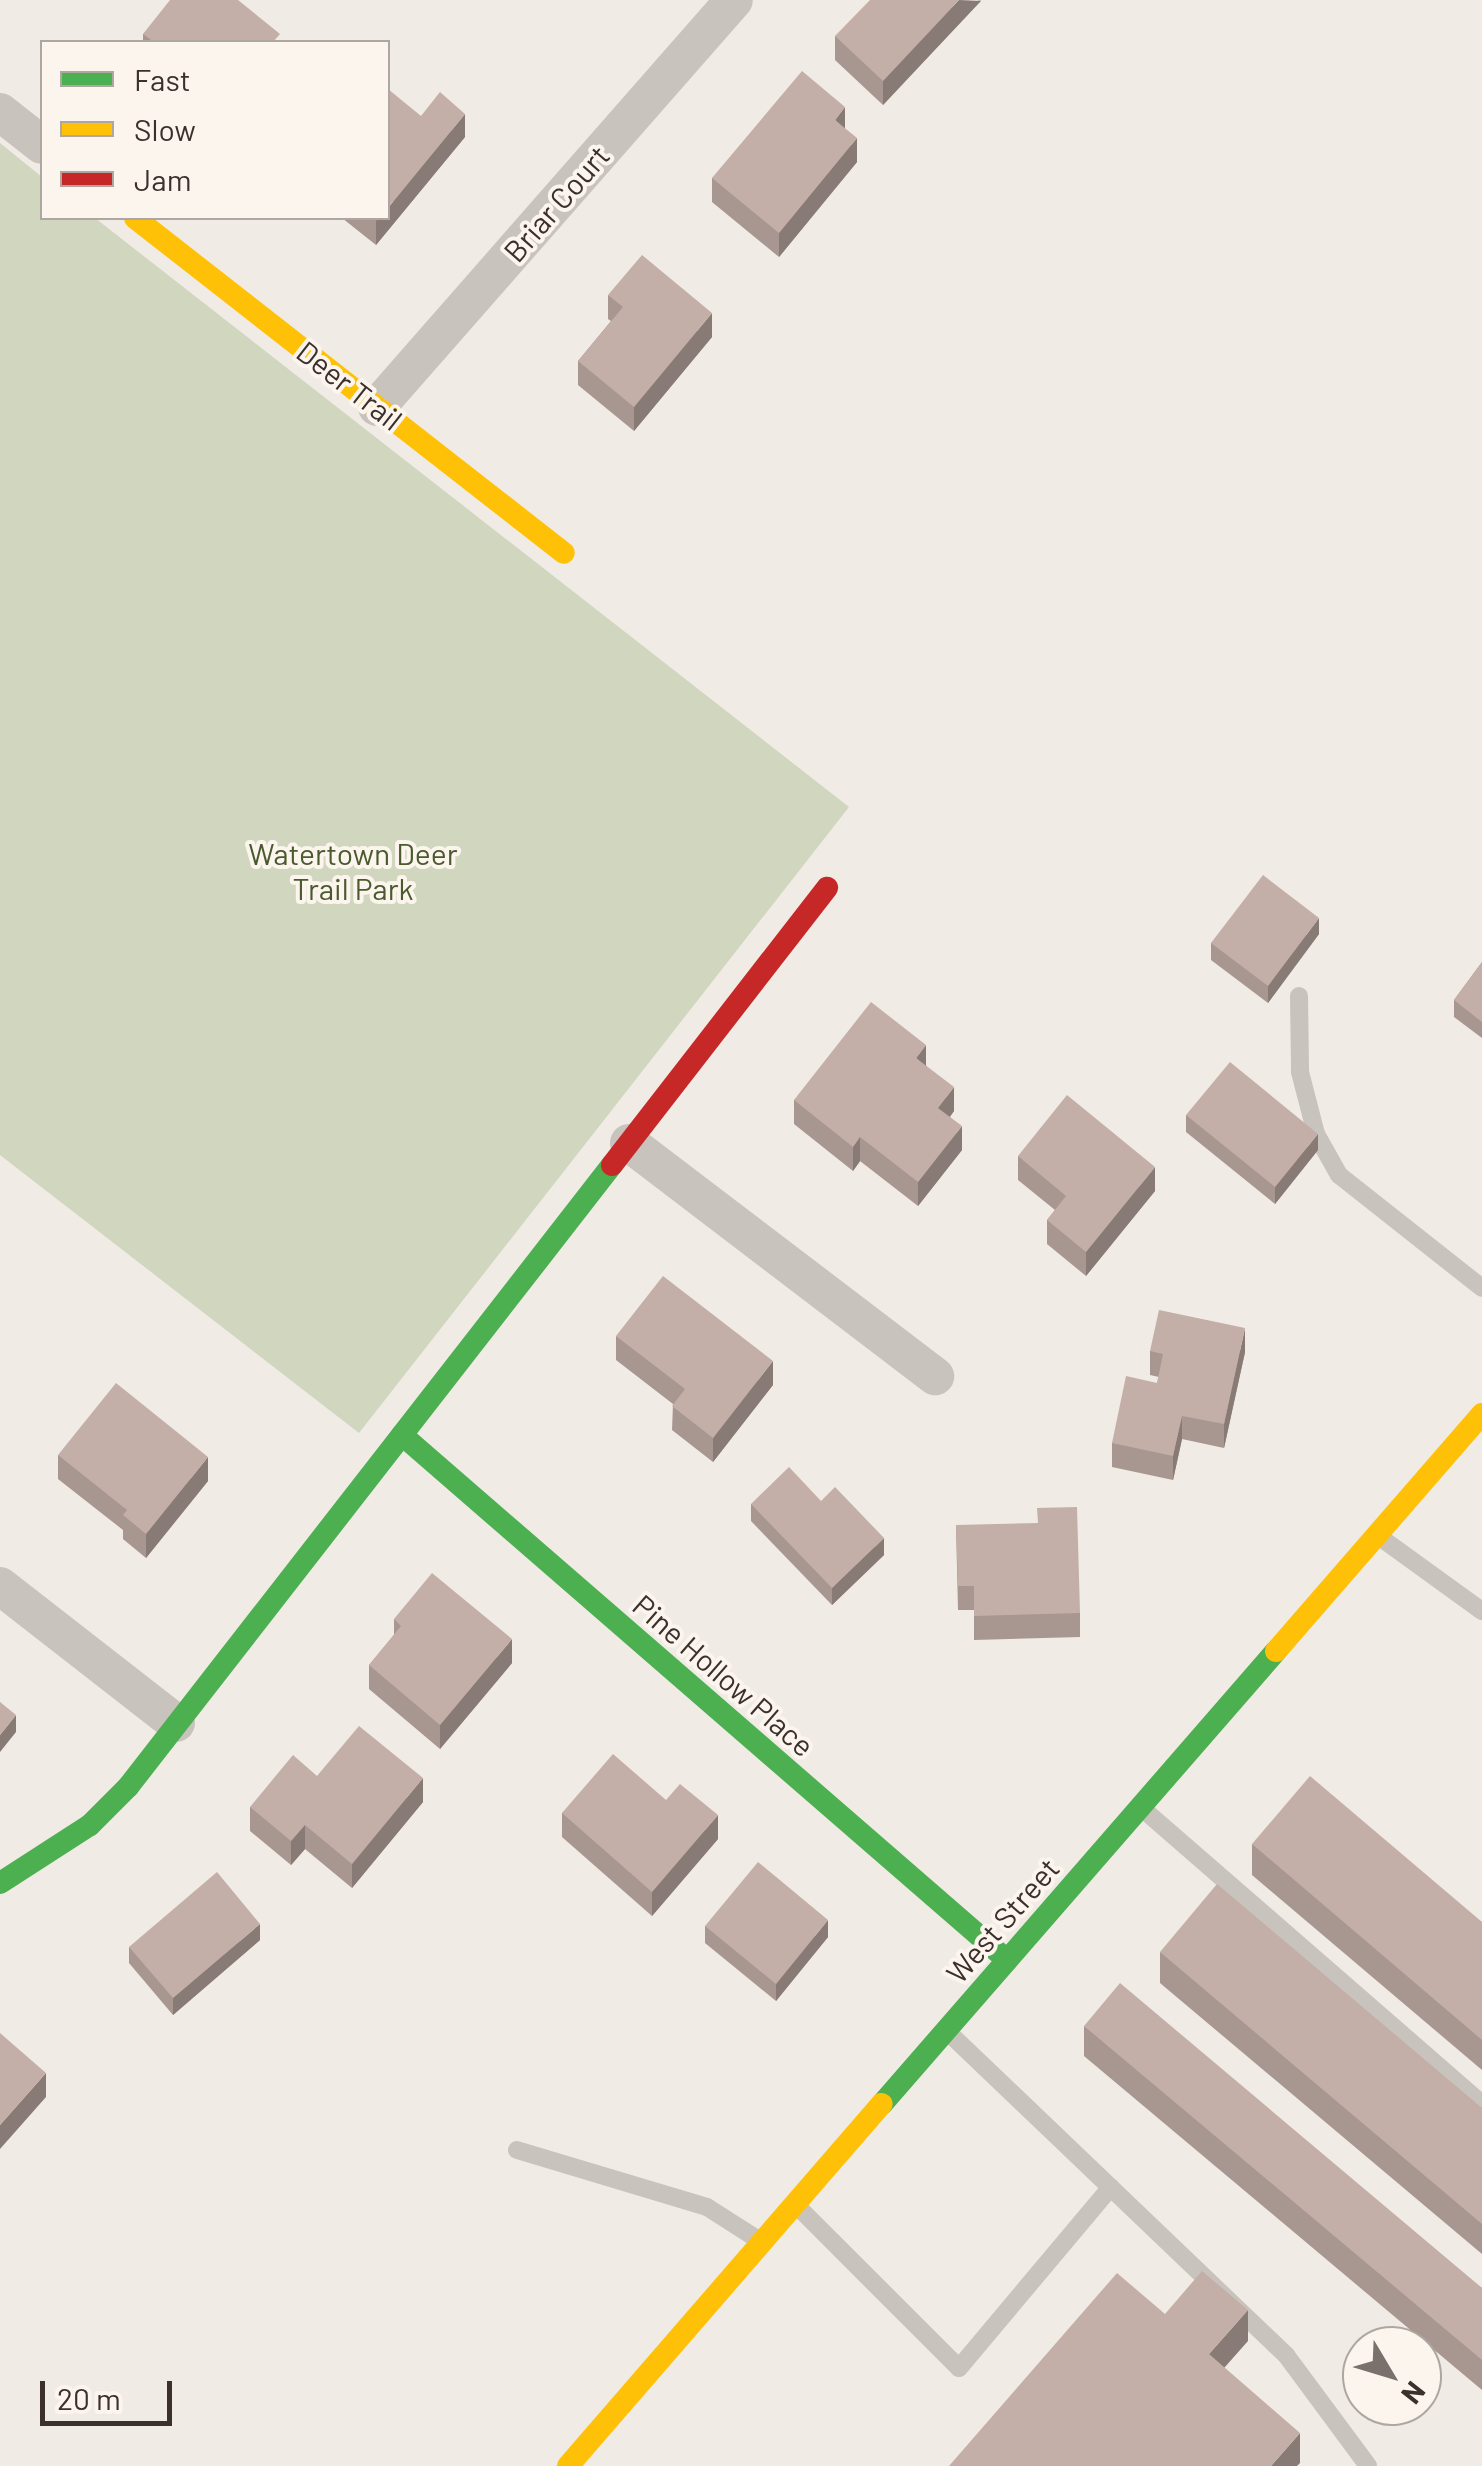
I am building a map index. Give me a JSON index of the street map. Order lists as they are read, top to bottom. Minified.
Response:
{"streets":{"street":["Briar Court","Deer Trail","Pine Hollow Place","West Street"]},"crossings":[["Briar Court","Deer Trail"],["Pine Hollow Place","West Street"]],"parks":["Watertown Deer Trail Park"],"legend":["Fast","Slow","Jam"],"scale_bar":"20 m","north":"bottom right"}
